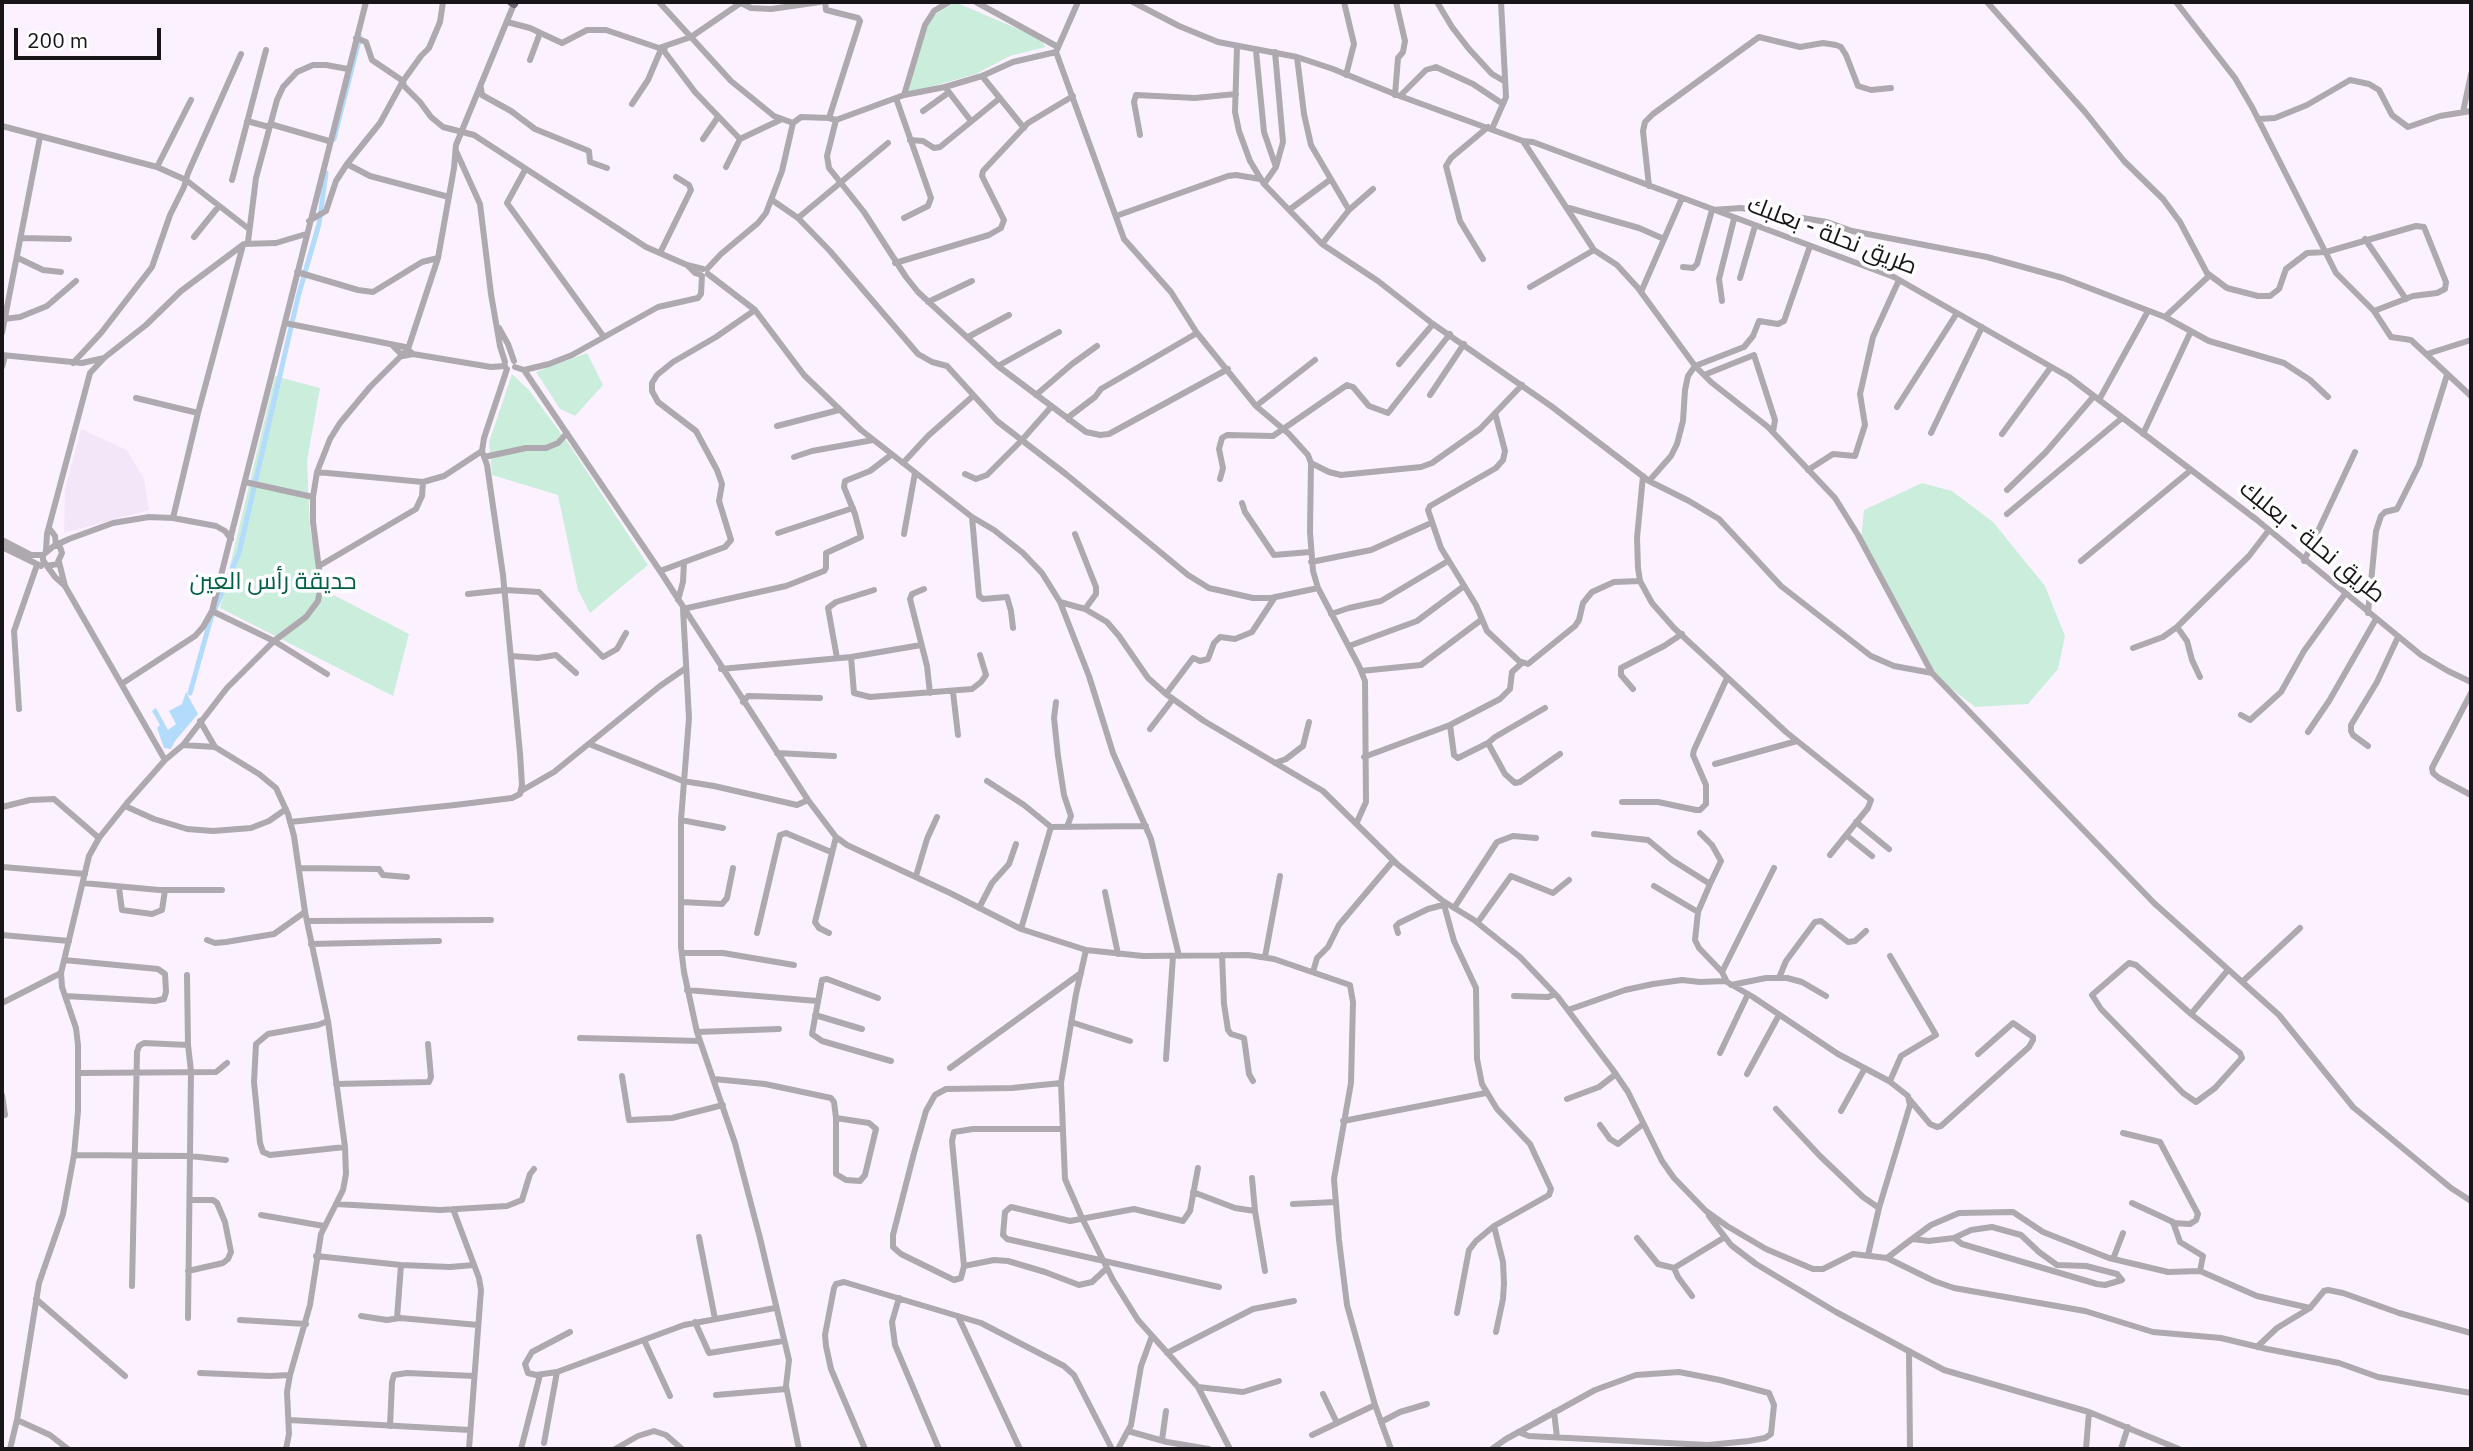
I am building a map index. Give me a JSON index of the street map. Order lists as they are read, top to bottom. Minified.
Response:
{"streets":{"street":["طريق نحلة - بعلبك"]},"parks":["حديقة رأس العين"],"scale_bar":"200 m"}
